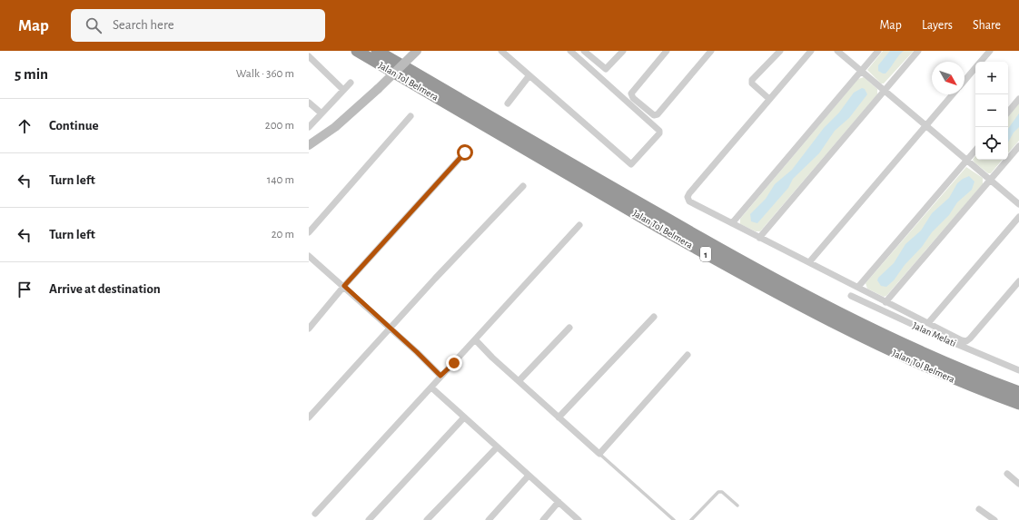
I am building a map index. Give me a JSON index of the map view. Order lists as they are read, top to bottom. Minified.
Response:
{"streets":{"highway":["Jalan Tol Belmera","1"],"street":["Jalan Melati"]},"north":"bottom right","page":{"header":"Map","search":"Search here","nav":["Map","Layers","Share"],"heading":["5 min","Walk · 360 m"],"map_buttons":["+","−"],"list":[["Continue","200 m"],["Turn left","140 m"],["Turn left","20 m"],"Arrive at destination"]}}
